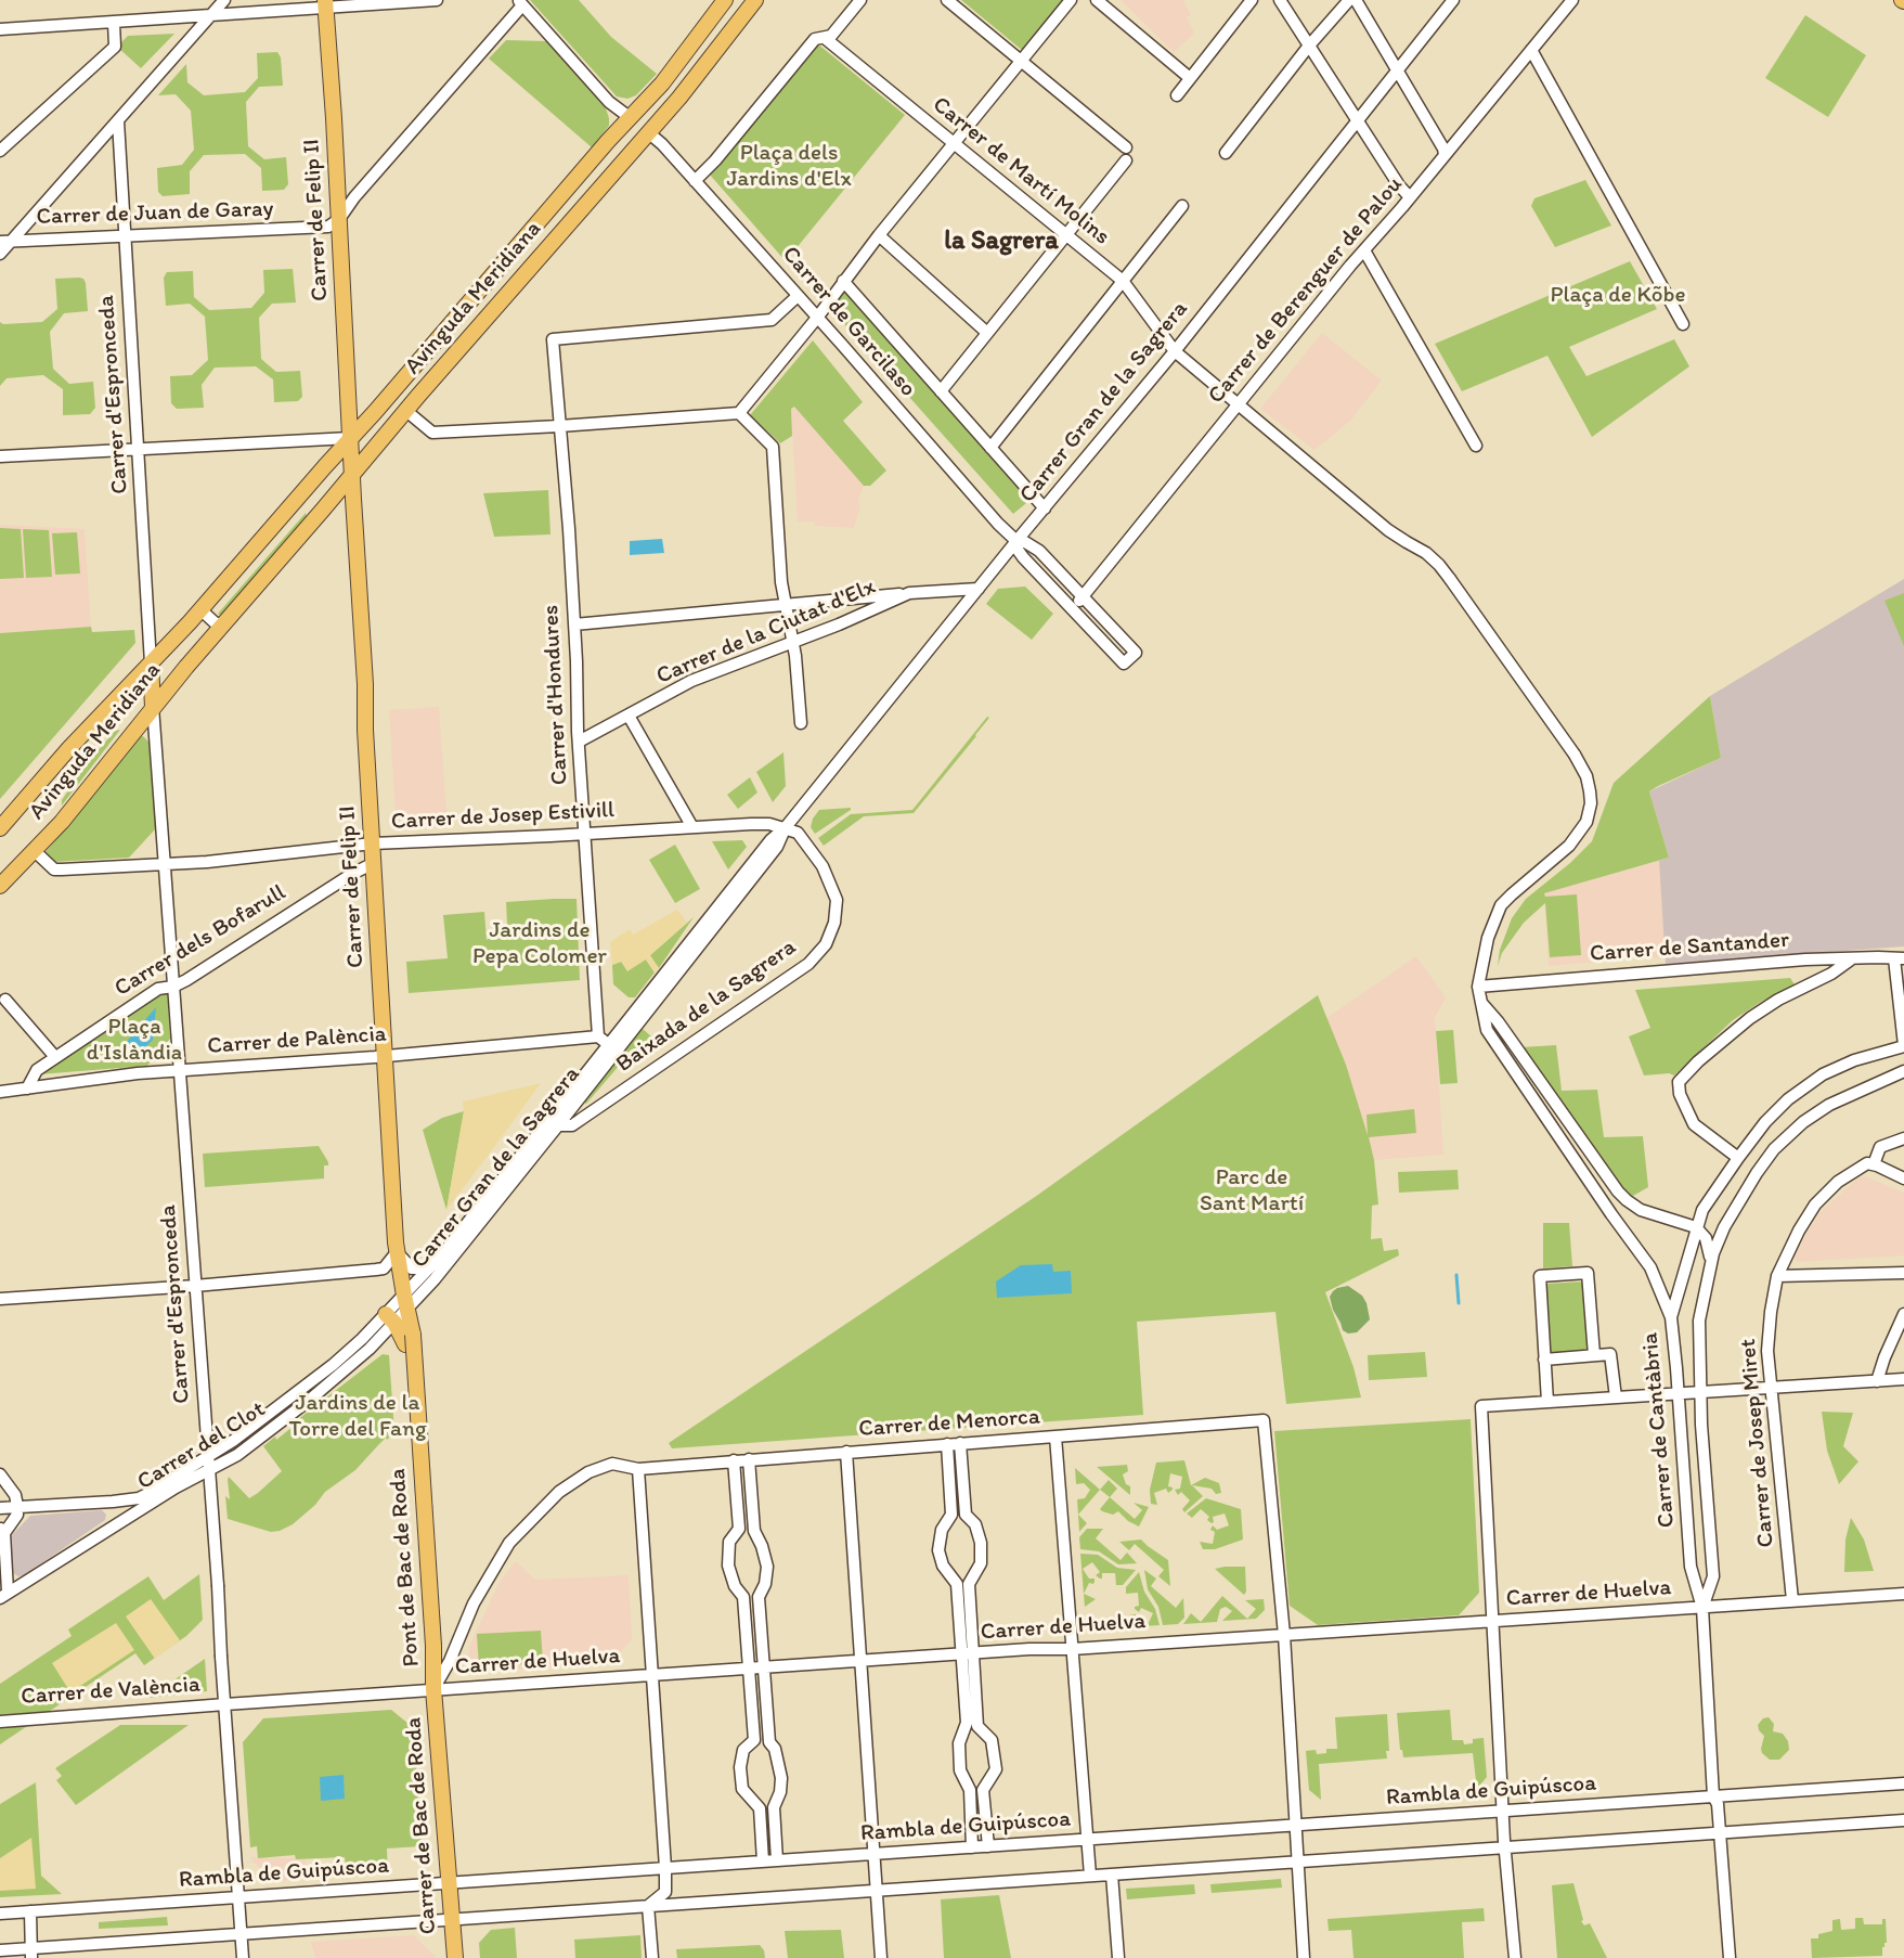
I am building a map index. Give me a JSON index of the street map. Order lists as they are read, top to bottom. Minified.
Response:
{"streets":{"main road":["Carrer de Felip II","Avinguda Meridiana","Pont de Bac de Roda","Carrer de Bac de Roda"],"street":["Carrer de Martí Molins","Carrer de Juan de Garay","Carrer de Berenguer de Palou","Carrer de Garcilaso","Carrer d'Espronceda","Carrer Gran de la Sagrera","Carrer de la Ciutat d'Elx","Carrer d'Hondures","Carrer de Josep Estivill","Carrer dels Bofarull","Carrer de Santander","Baixada de la Sagrera","Carrer de Palència","Carrer de Menorca","Carrer de Cantàbria","Carrer de Josep Miret","Carrer del Clot","Carrer de Huelva","Carrer de València","Rambla de Guipúscoa"]},"crossings":[["Carrer de Martí Molins","Carrer de Berenguer de Palou"],["Carrer de Martí Molins","Carrer Gran de la Sagrera"],["Carrer de Martí Molins","Carrer de Santander"],["Carrer de Martí Molins","Carrer de Cantàbria"],["Carrer de Juan de Garay","Carrer de Felip II"],["Carrer de Juan de Garay","Carrer d'Espronceda"],["Carrer de Felip II","Avinguda Meridiana"],["Carrer de Felip II","Carrer Gran de la Sagrera"],["Carrer de Felip II","Carrer de Josep Estivill"],["Carrer de Felip II","Carrer dels Bofarull"],["Carrer de Felip II","Carrer de Palència"],["Carrer de Felip II","Carrer del Clot"],["Carrer de Felip II","Pont de Bac de Roda"],["Carrer de Berenguer de Palou","Carrer de Garcilaso"],["Avinguda Meridiana","Carrer de Garcilaso"],["Avinguda Meridiana","Carrer d'Espronceda"],["Avinguda Meridiana","Carrer de Josep Estivill"],["Carrer de Garcilaso","Carrer Gran de la Sagrera"],["Carrer de Garcilaso","Carrer d'Hondures"],["Carrer d'Espronceda","Carrer de Josep Estivill"],["Carrer d'Espronceda","Carrer dels Bofarull"],["Carrer d'Espronceda","Carrer de Palència"],["Carrer d'Espronceda","Carrer del Clot"],["Carrer d'Espronceda","Carrer de Huelva"],["Carrer d'Espronceda","Carrer de València"],["Carrer d'Espronceda","Rambla de Guipúscoa"],["Carrer Gran de la Sagrera","Carrer de la Ciutat d'Elx"],["Carrer Gran de la Sagrera","Carrer de Josep Estivill"],["Carrer Gran de la Sagrera","Baixada de la Sagrera"],["Carrer Gran de la Sagrera","Carrer del Clot"],["Carrer Gran de la Sagrera","Pont de Bac de Roda"],["Carrer de la Ciutat d'Elx","Carrer d'Hondures"],["Carrer d'Hondures","Carrer de Josep Estivill"],["Carrer d'Hondures","Carrer de Palència"],["Carrer de Josep Estivill","Baixada de la Sagrera"],["Carrer dels Bofarull","Carrer de Palència"],["Carrer de Menorca","Pont de Bac de Roda"],["Carrer de Menorca","Carrer de Huelva"],["Carrer de Menorca","Carrer de Bac de Roda"],["Carrer de Cantàbria","Carrer de Huelva"],["Carrer de Cantàbria","Rambla de Guipúscoa"],["Carrer de Josep Miret","Carrer de Huelva"],["Carrer del Clot","Pont de Bac de Roda"],["Pont de Bac de Roda","Carrer de Huelva"],["Pont de Bac de Roda","Carrer de Bac de Roda"],["Carrer de Huelva","Carrer de València"],["Carrer de Huelva","Carrer de Bac de Roda"],["Rambla de Guipúscoa","Carrer de Bac de Roda"]],"districts":["la Sagrera"],"parks":["Plaça dels Jardins d'Elx","Plaça de Kõbe","Jardins de Pepa Colomer","Plaça d'Islàndia","Parc de Sant Martí","Jardins de la Torre del Fang"]}
